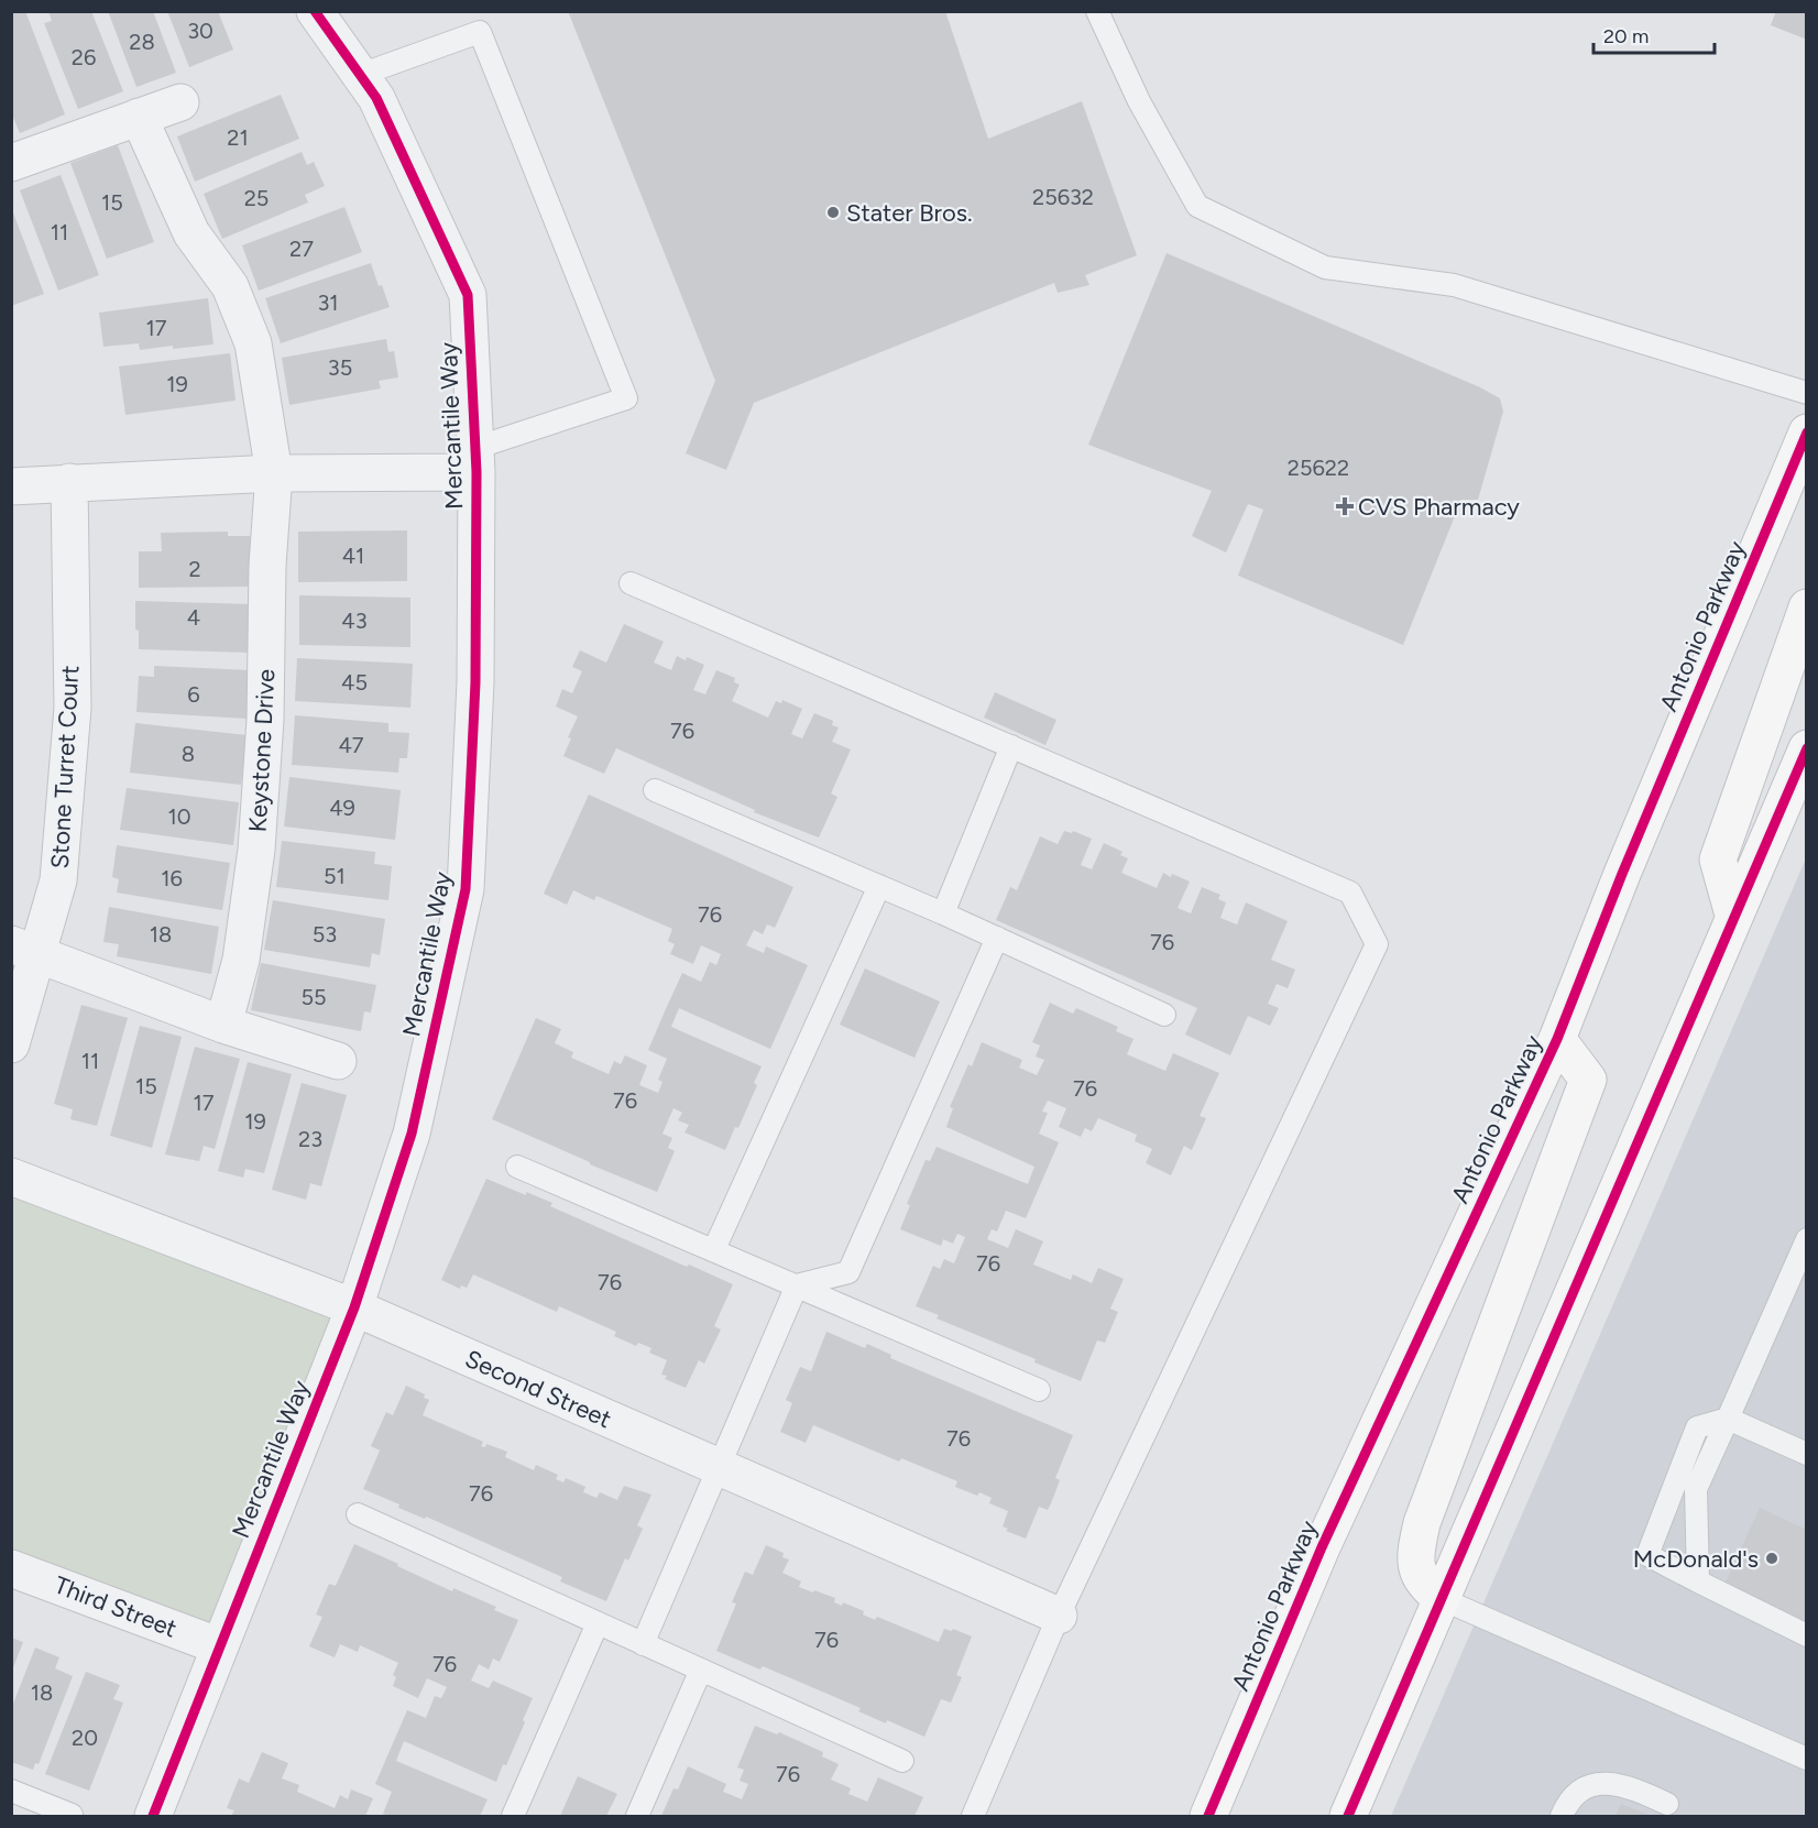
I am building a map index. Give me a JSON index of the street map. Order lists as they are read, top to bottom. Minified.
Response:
{"streets":{"main road":["Antonio Parkway"],"street":["Mercantile Way","Keystone Drive","Stone Turret Court","Second Street","Third Street"]},"crossings":[["Mercantile Way","Second Street"],["Mercantile Way","Third Street"]],"places":{"other":["Stater Bros.","McDonald's"],"health":["CVS Pharmacy"]},"house_numbers":["30","28","26","21","25632","25","15","11","27","31","17","35","19","25622","41","2","4","43","45","6","76","47","8","49","10","51","16","76","18","53","76","55","11","15","76","76","17","19","23","76","76","76","76","76","76","18","20","76"],"scale_bar":"20 m"}
